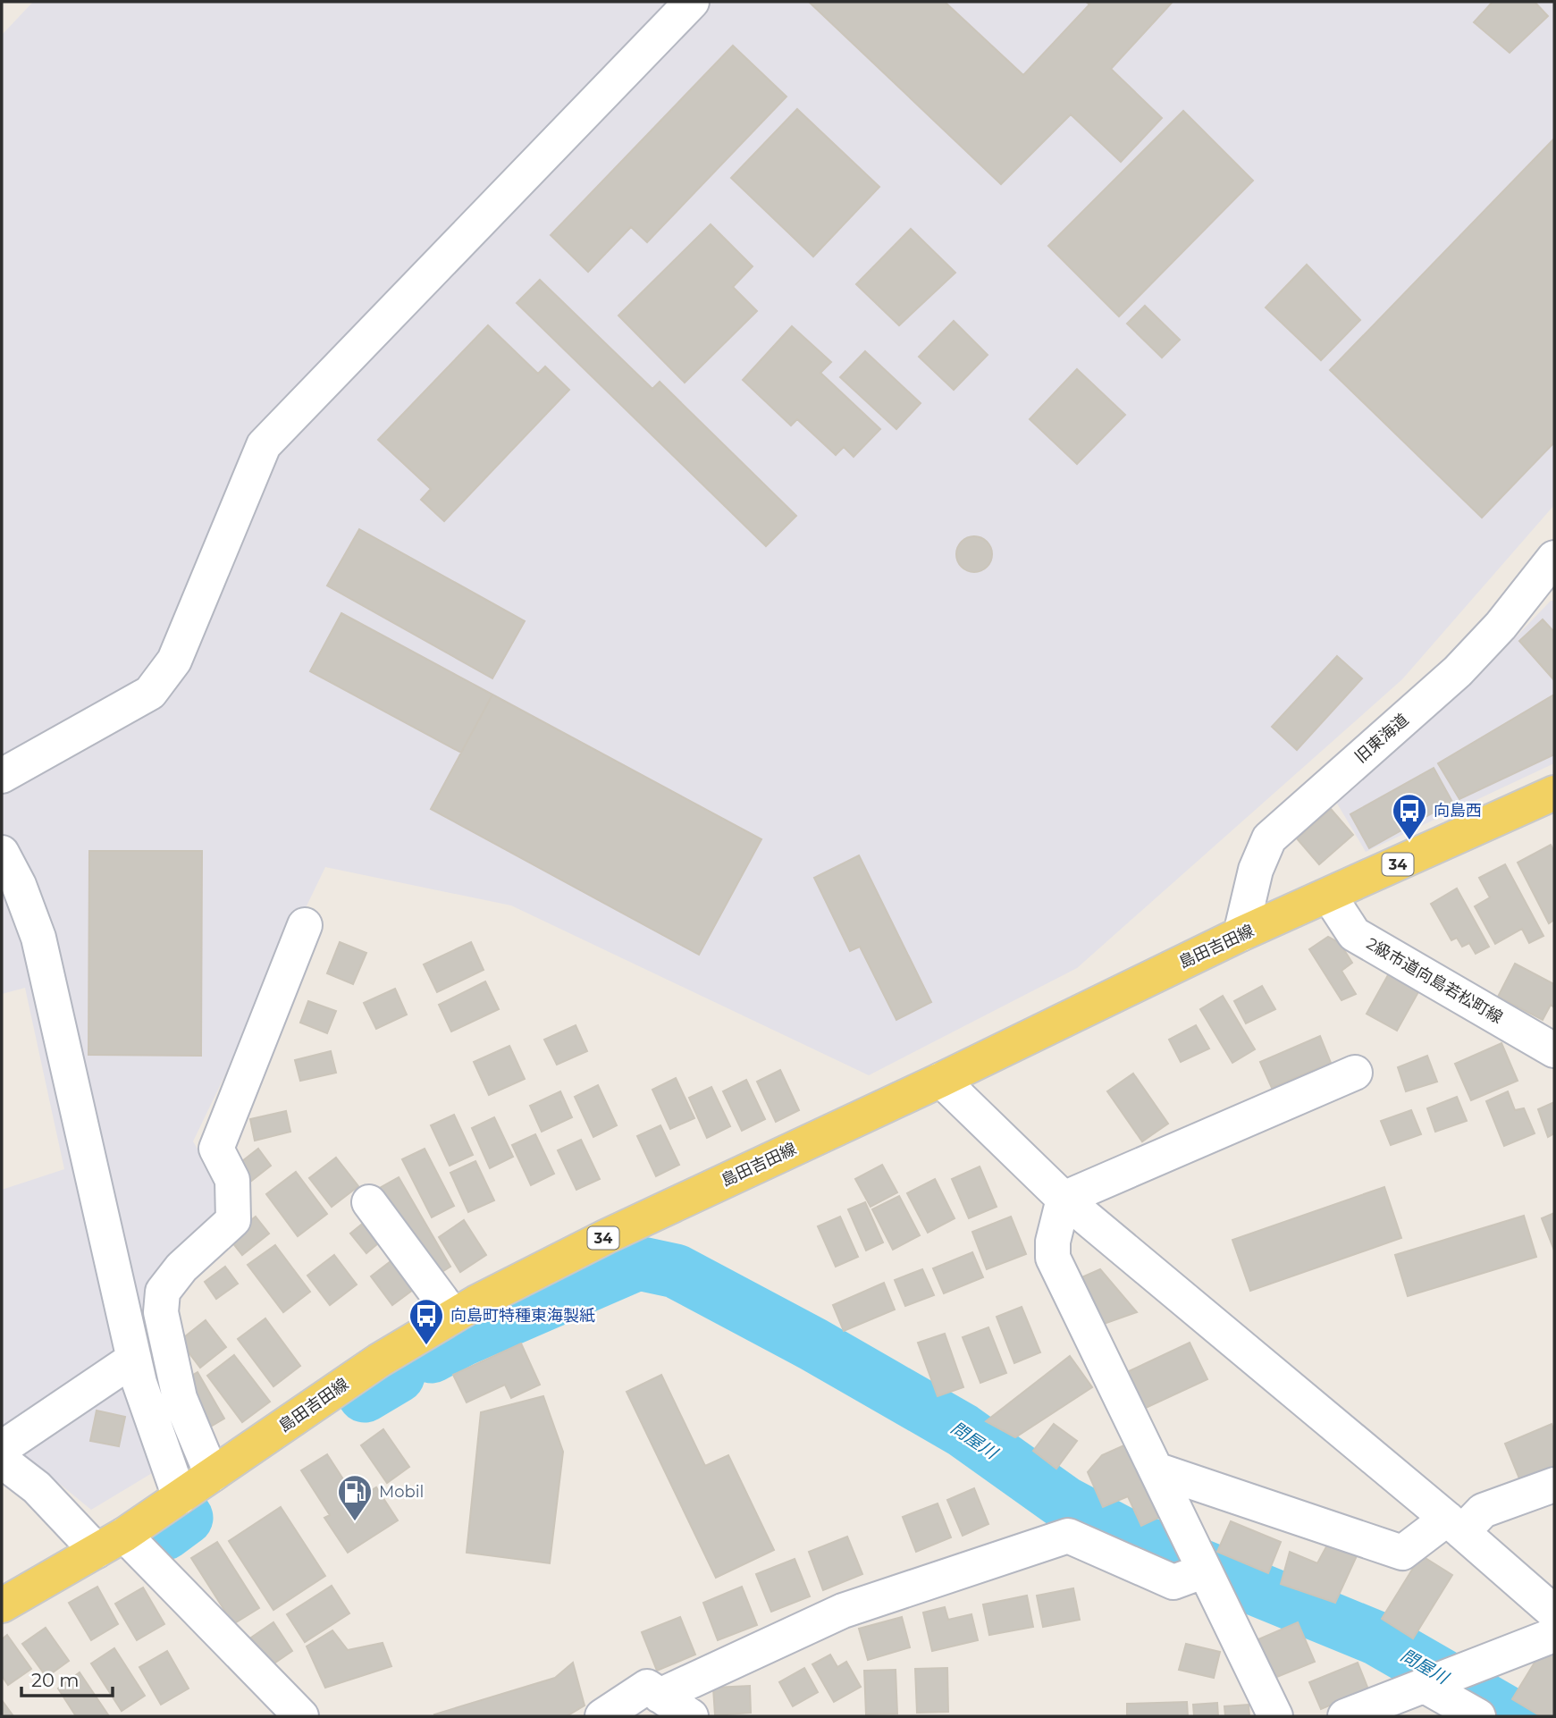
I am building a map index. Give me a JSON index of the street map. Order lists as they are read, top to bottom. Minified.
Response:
{"streets":{"main road":["34","島田吉田線"],"street":["旧東海道","2級市道向島若松町線"]},"crossings":[["旧東海道","島田吉田線"],["島田吉田線","2級市道向島若松町線"]],"water":["問屋川"],"places":{"bus stop":["向島西","向島町特種東海製紙"],"fuel station":["Mobil"]},"scale_bar":"20 m"}
